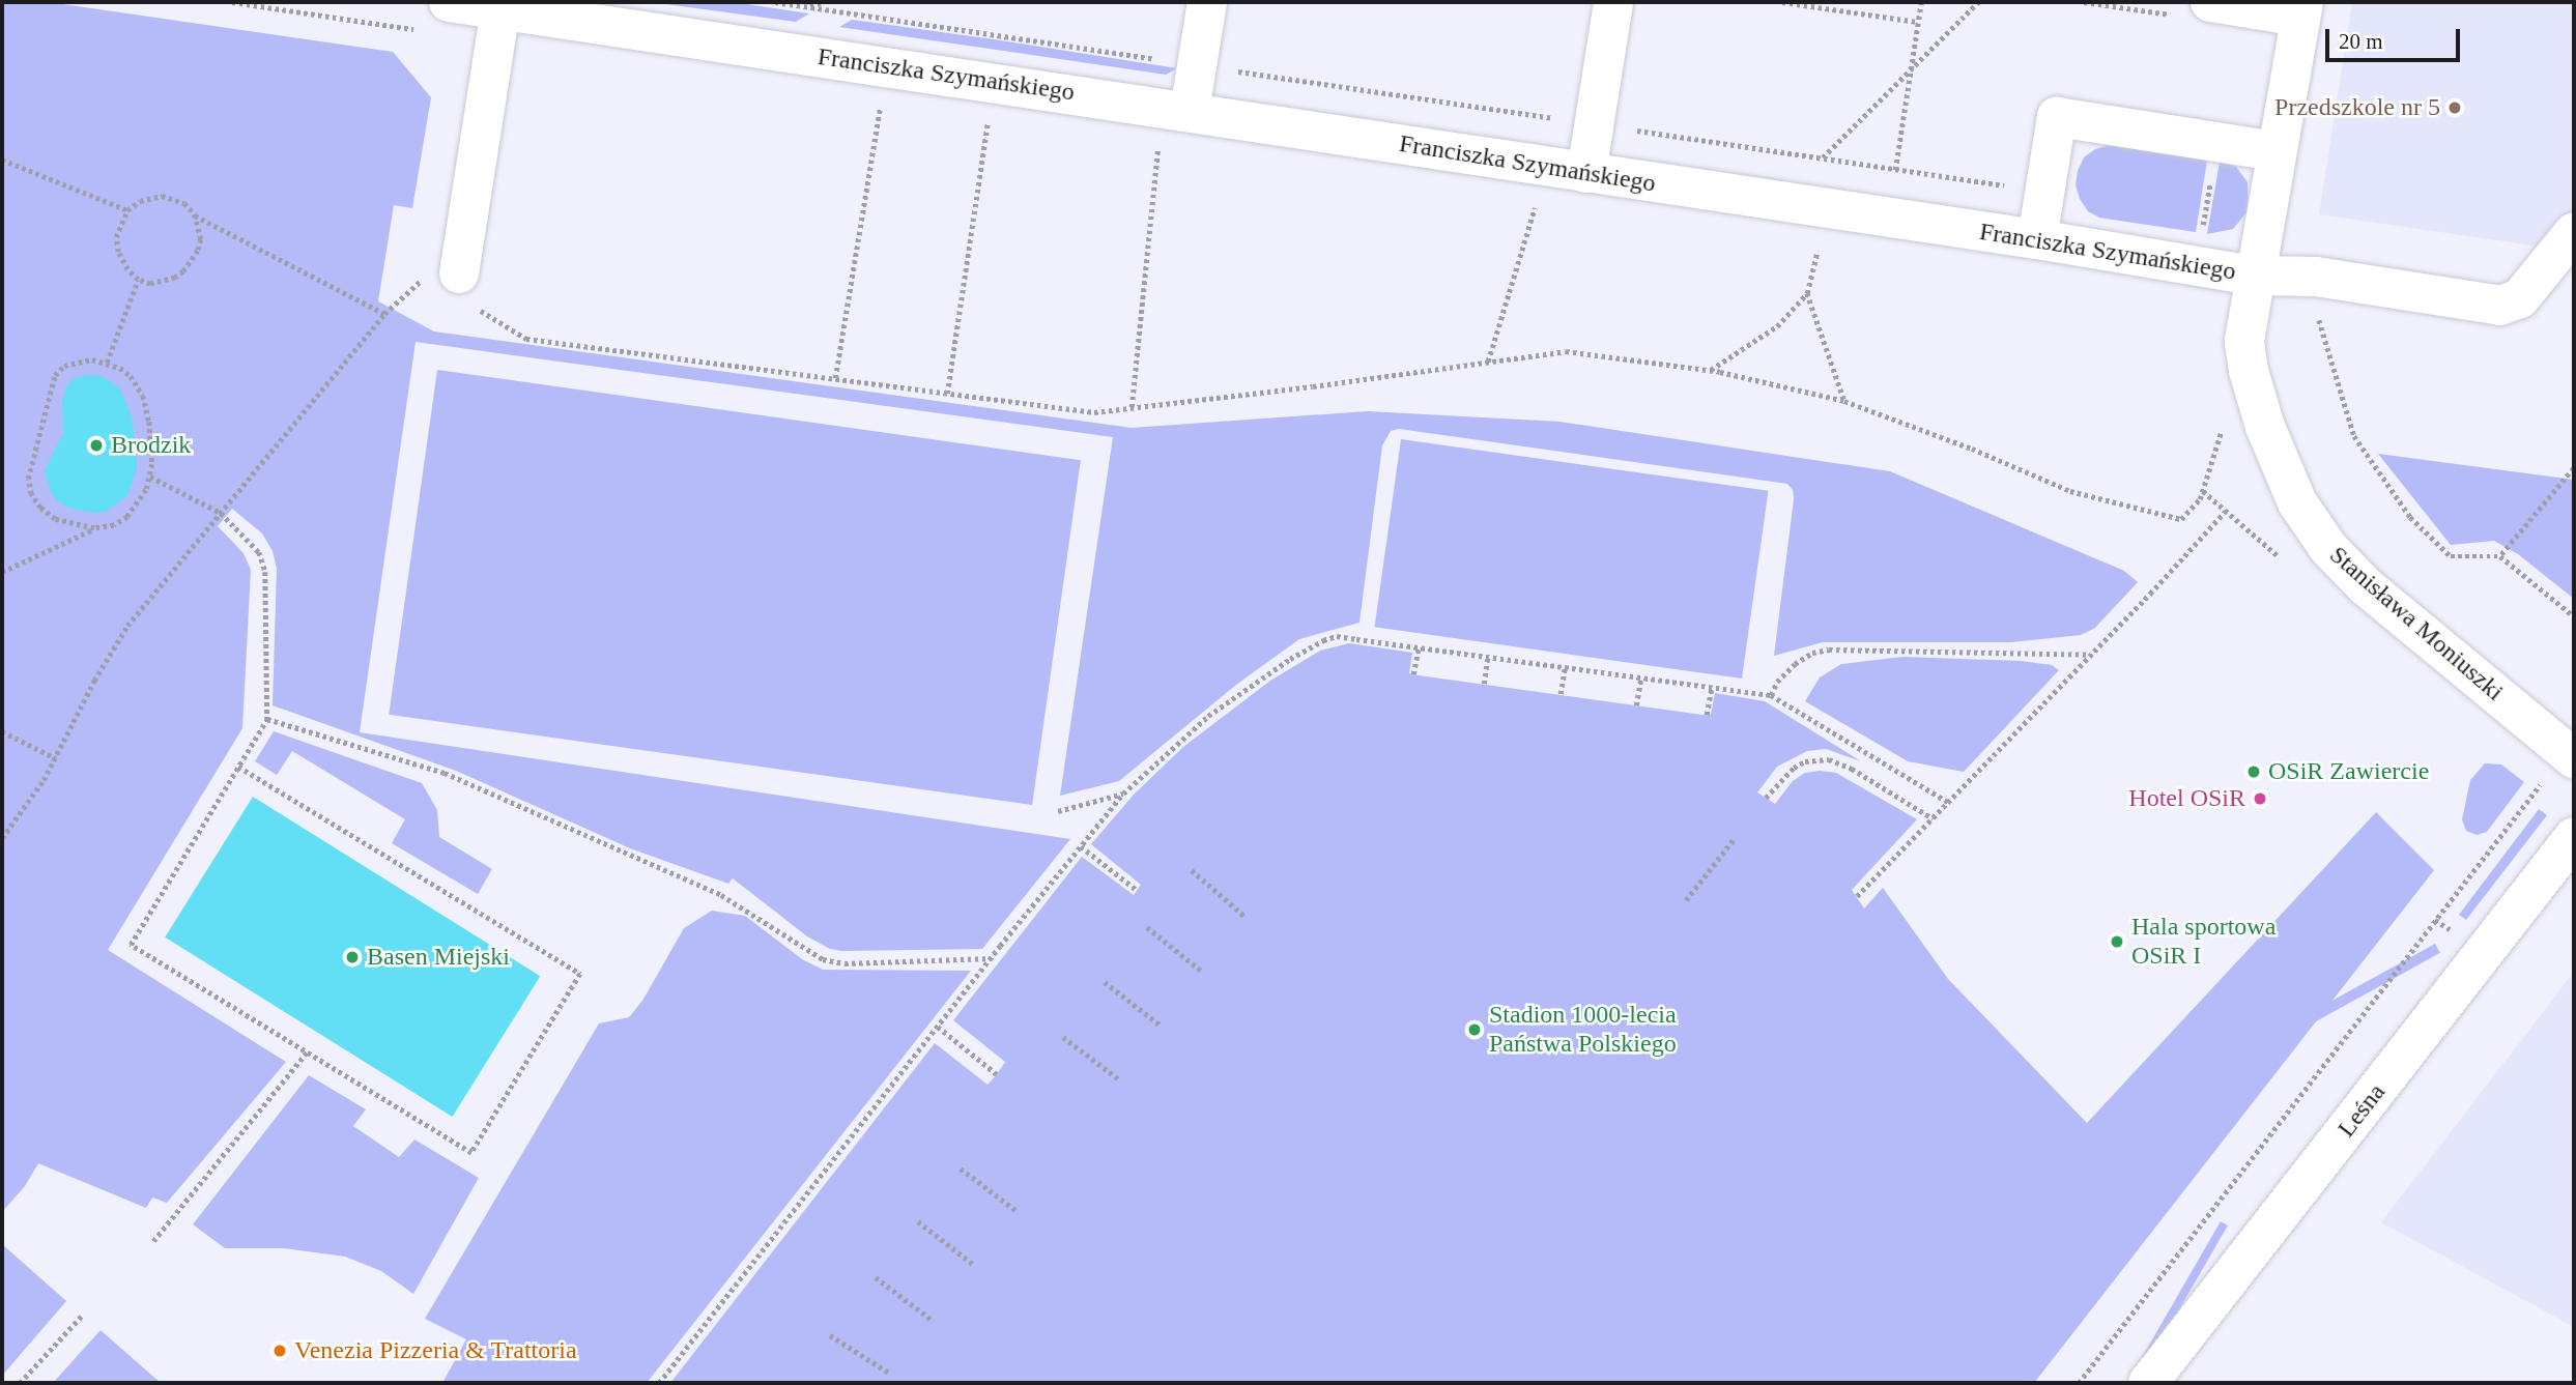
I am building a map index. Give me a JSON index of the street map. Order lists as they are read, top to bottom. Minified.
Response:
{"streets":{"street":["Franciszka Szymańskiego","Stanisława Moniuszki","Leśna"]},"crossings":[["Franciszka Szymańskiego","Stanisława Moniuszki"]],"places":["Przedszkole nr 5","Brodzik","OSiR Zawiercie","Hotel OSiR","Hala sportowa OSiR I","Basen Miejski","Stadion 1000-lecia Państwa Polskiego","Venezia Pizzeria & Trattoria"],"scale_bar":"20 m"}
